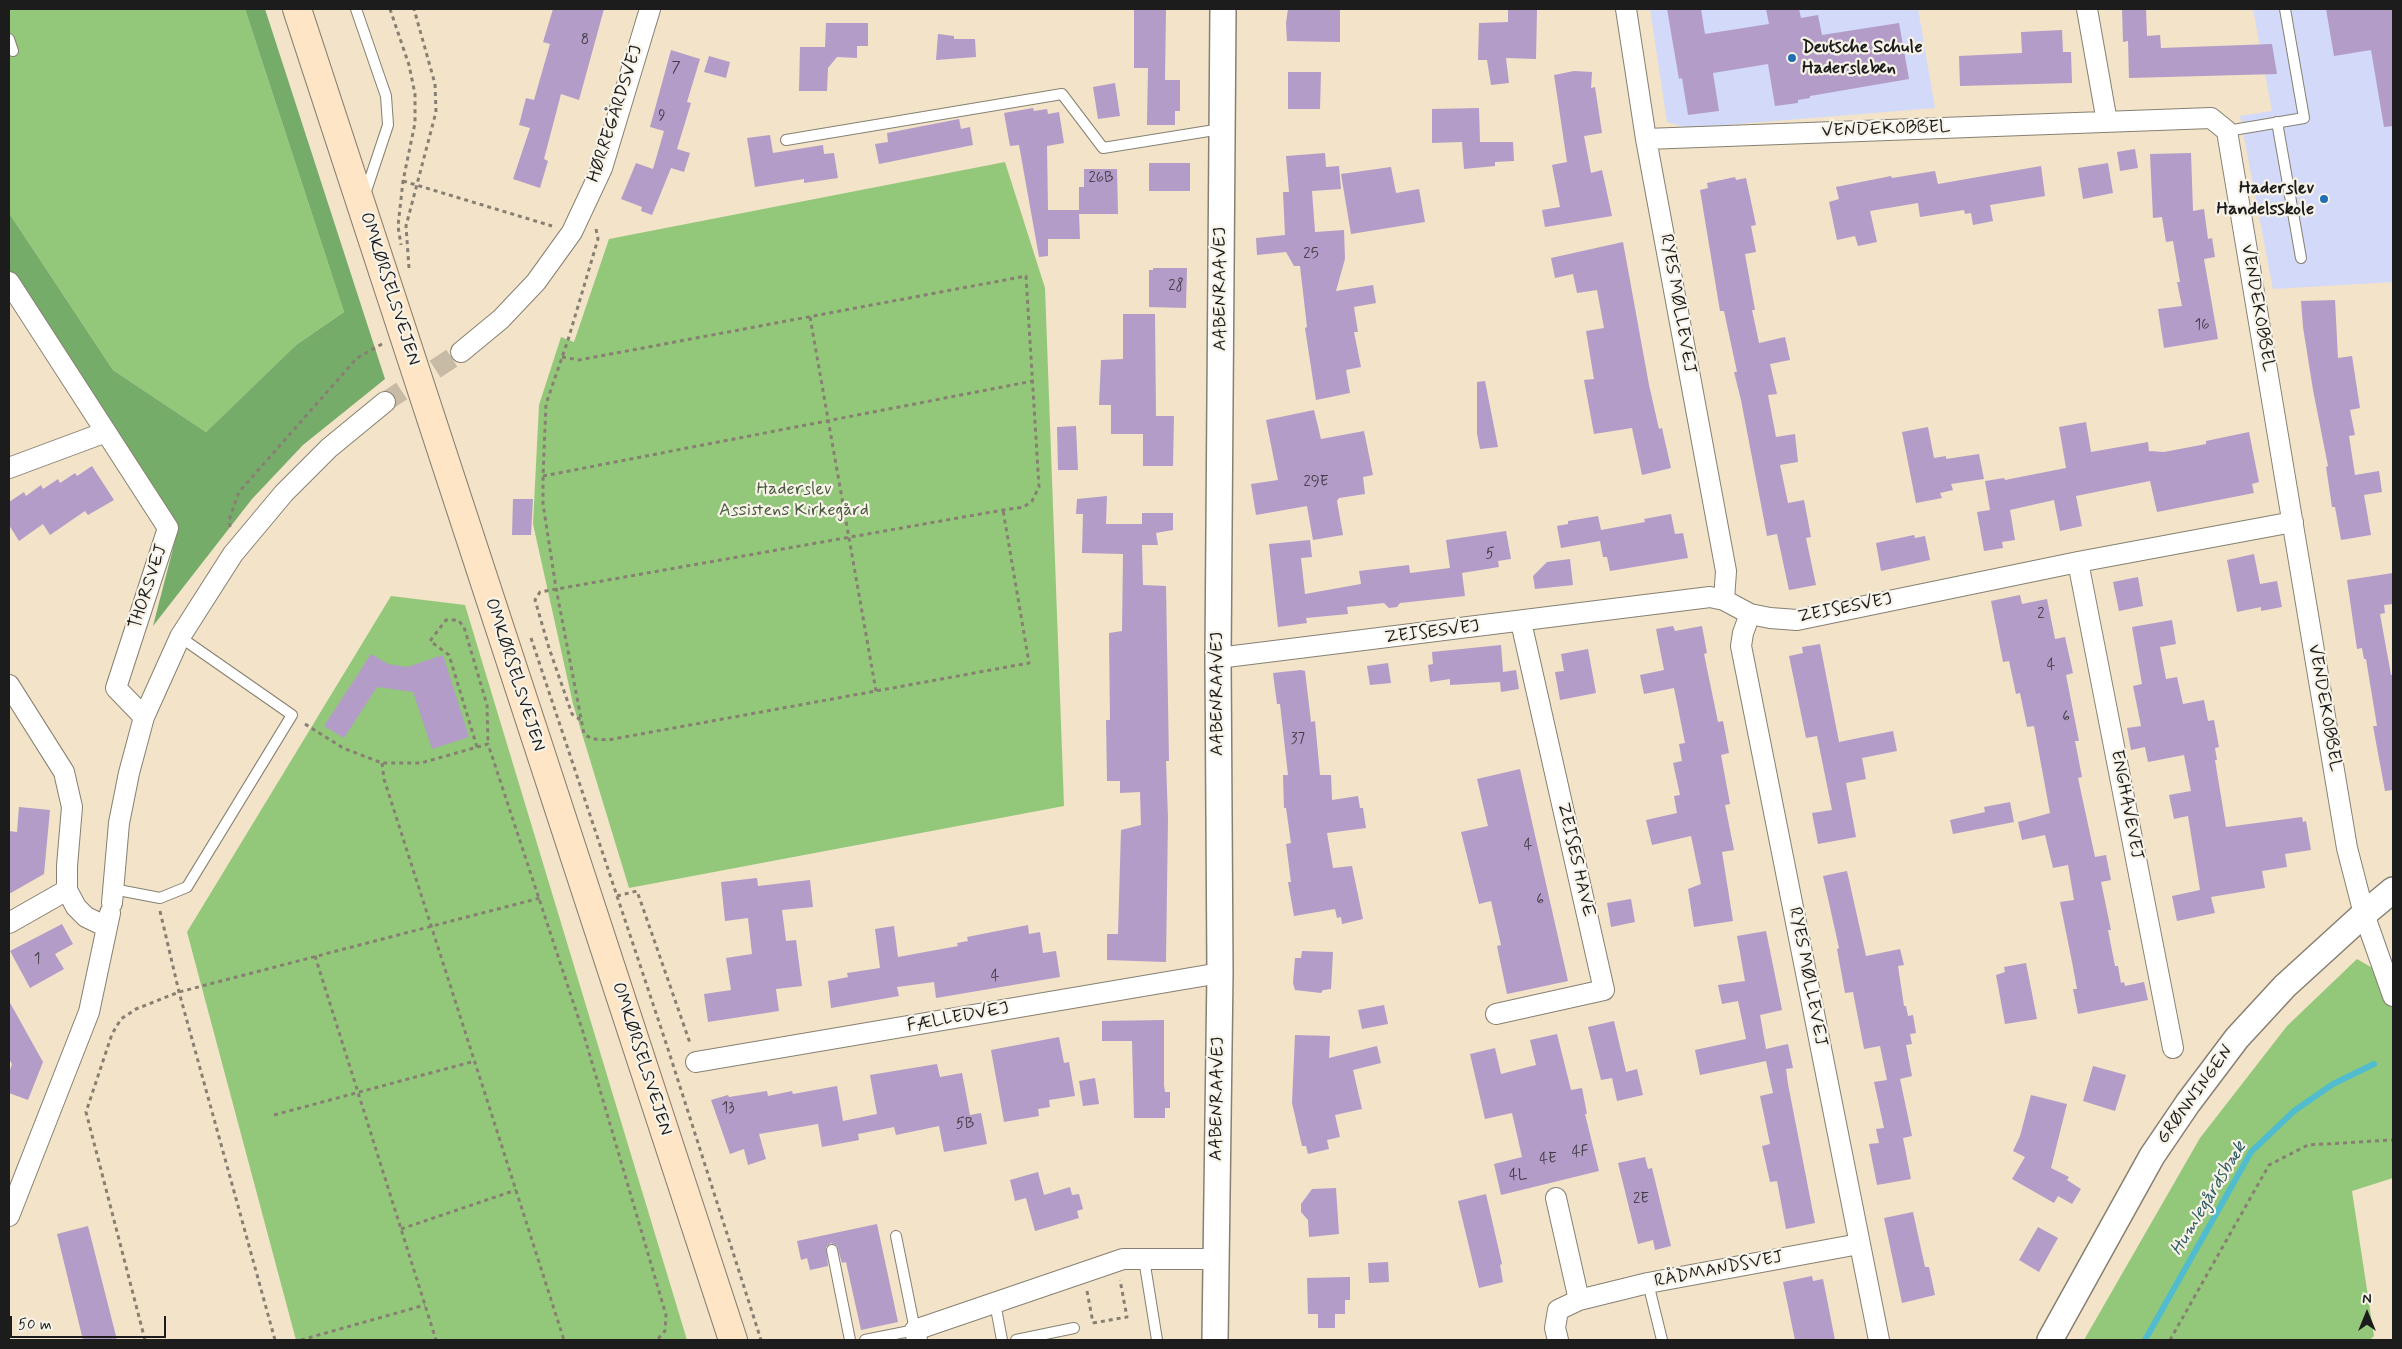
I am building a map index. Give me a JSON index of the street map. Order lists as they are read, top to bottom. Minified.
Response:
{"streets":{"main road":["OMKØRSELSVEJEN"],"street":["HØRREGÅRDSVEJ","VENDEKOBBEL","AABENRAAVEJ","RYES MØLLEVEJ","THORSVEJ","ZEISESVEJ","ENGHAVEVEJ","ZEISES HAVE","FÆLLEDVEJ","GRØNNINGEN","RÅDMANDSVEJ"]},"crossings":[["VENDEKOBBEL","RYES MØLLEVEJ"],["VENDEKOBBEL","ZEISESVEJ"],["VENDEKOBBEL","GRØNNINGEN"],["AABENRAAVEJ","ZEISESVEJ"],["AABENRAAVEJ","FÆLLEDVEJ"],["RYES MØLLEVEJ","ZEISESVEJ"],["RYES MØLLEVEJ","RÅDMANDSVEJ"],["ZEISESVEJ","ENGHAVEVEJ"],["ZEISESVEJ","ZEISES HAVE"]],"water":["Humlegårdsbæk"],"parks":["Haderslev Assistens Kirkegård"],"places":["Deutsche Schule Hadersleben","Haderslev Handelsskole"],"house_numbers":["8","7","9","26B","25","28","16","29E","5","2","4","6","37","4","6","1","4","13","5B","4F","4E","4L","2E"],"scale_bar":"50 m","north":"top"}
